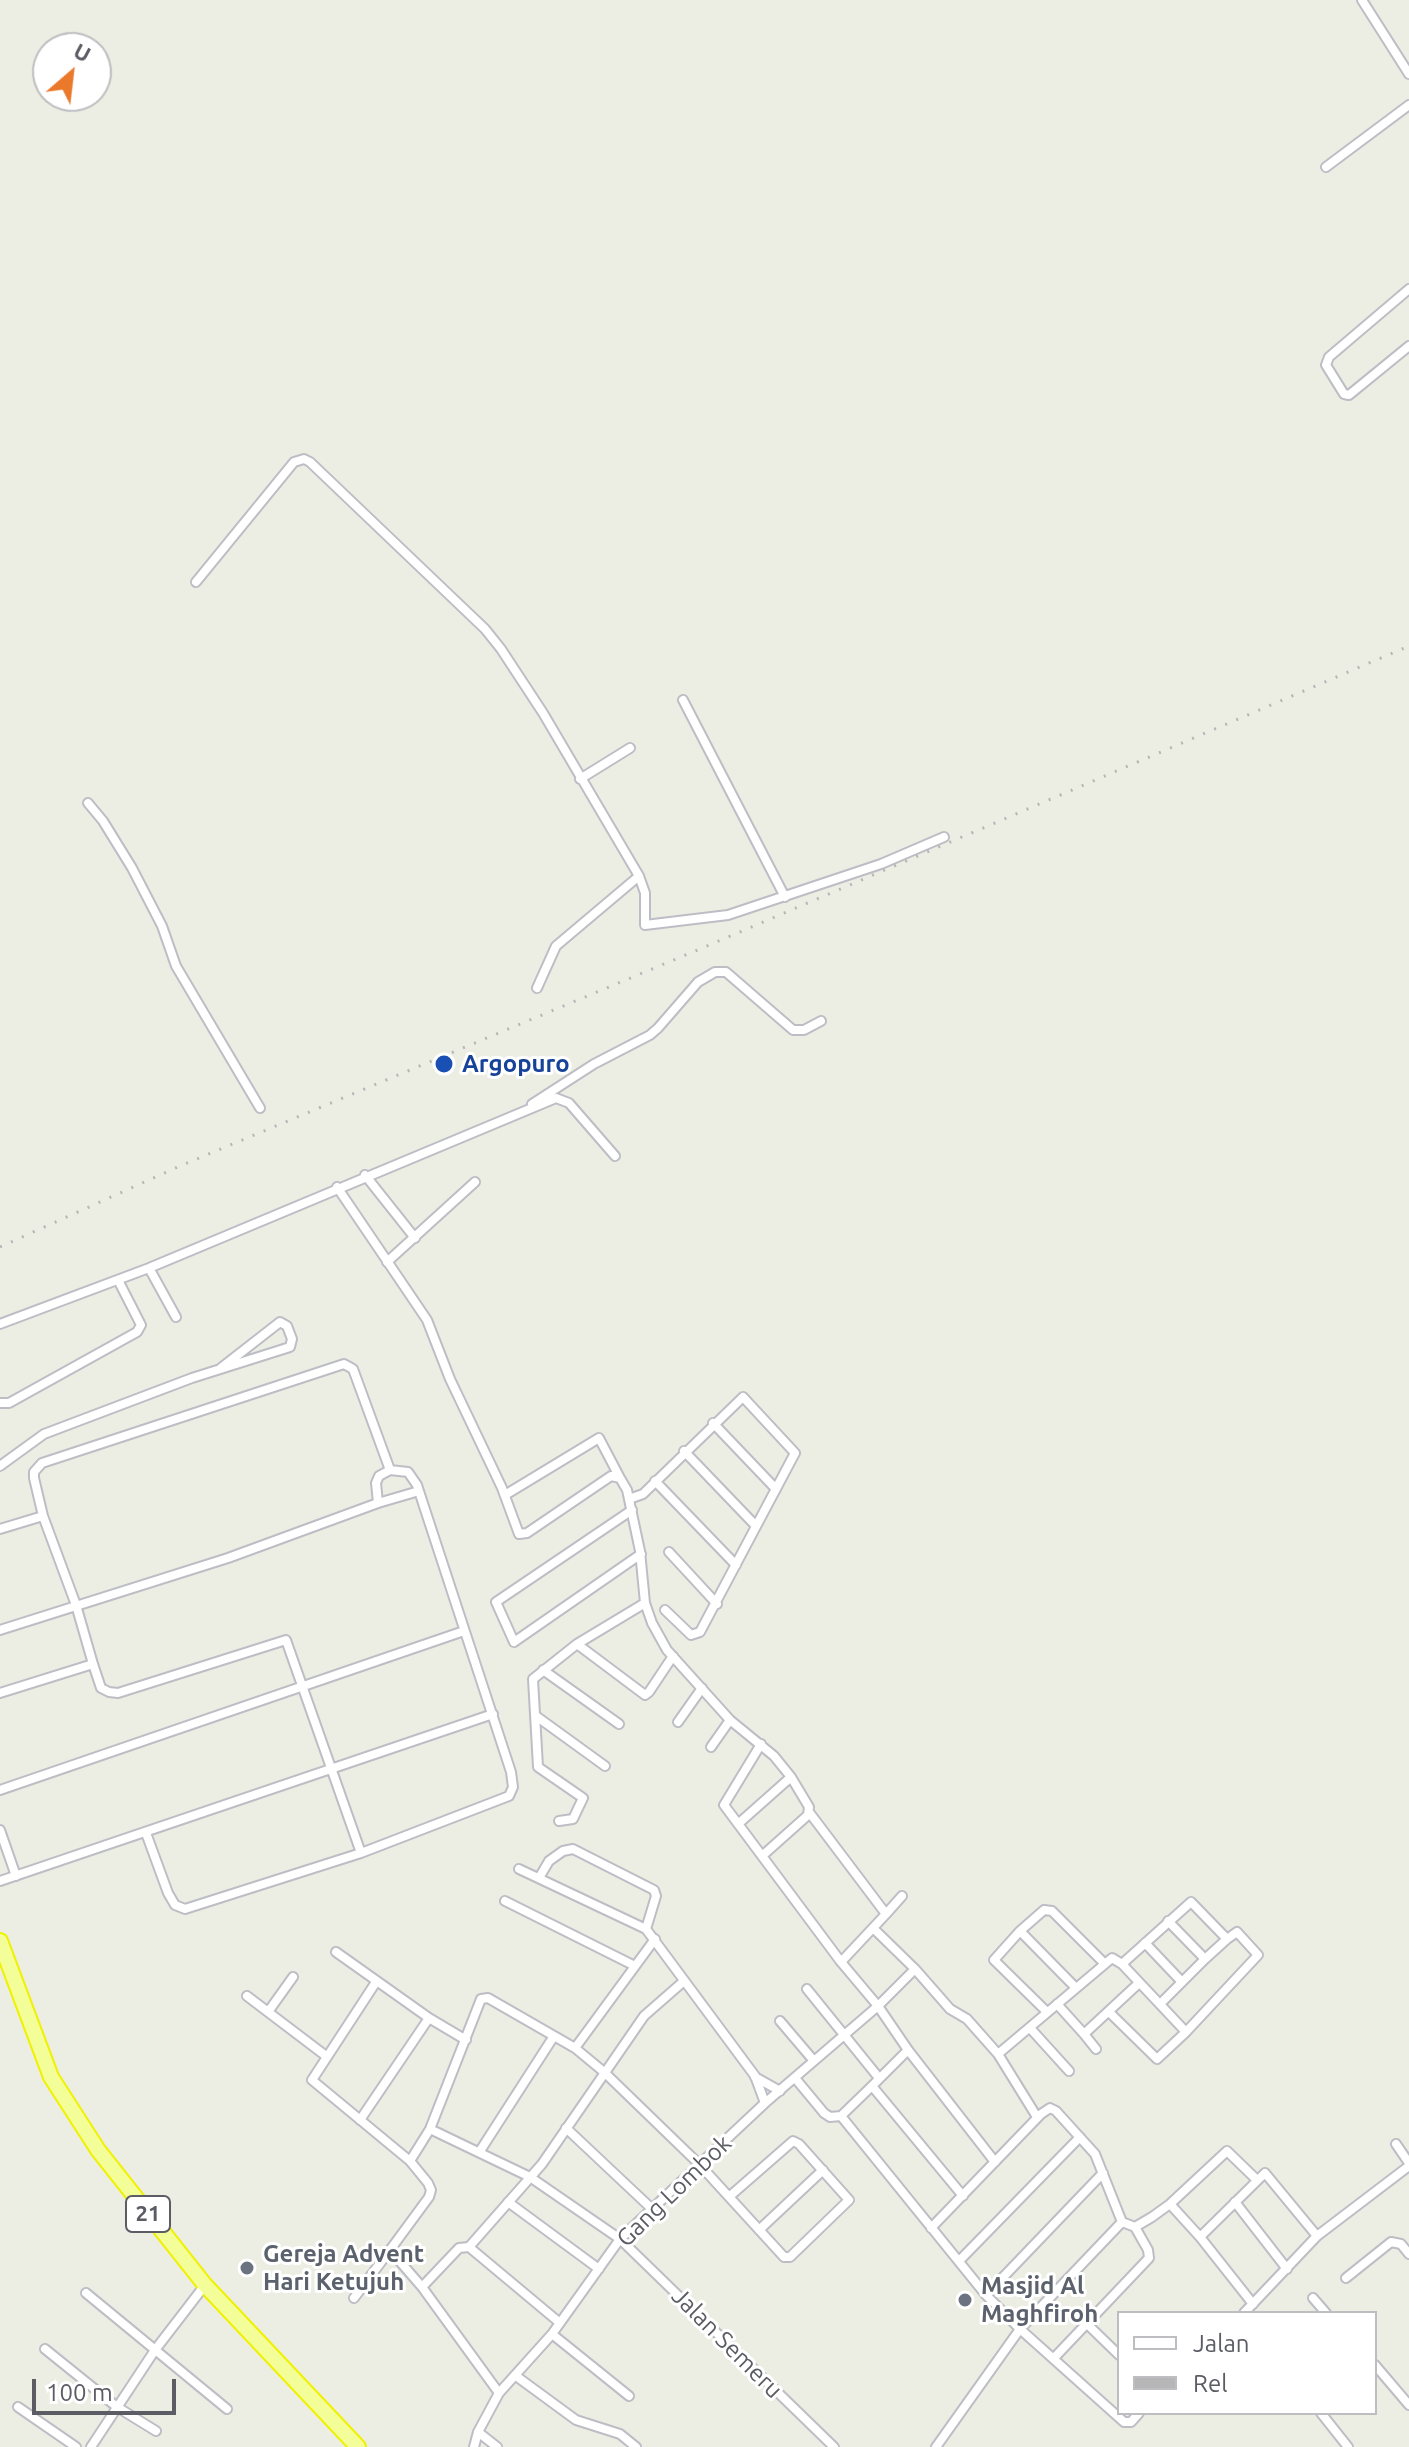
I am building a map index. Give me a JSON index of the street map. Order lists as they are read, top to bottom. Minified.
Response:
{"streets":{"highway":["21"],"street":["Gang Lombok","Jalan Semeru"]},"crossings":[["Gang Lombok","Jalan Semeru"]],"places":["Argopuro","Gereja Advent Hari Ketujuh","Masjid Al Maghfiroh"],"legend":["Jalan","Rel"],"scale_bar":"100 m","north":"top right"}
